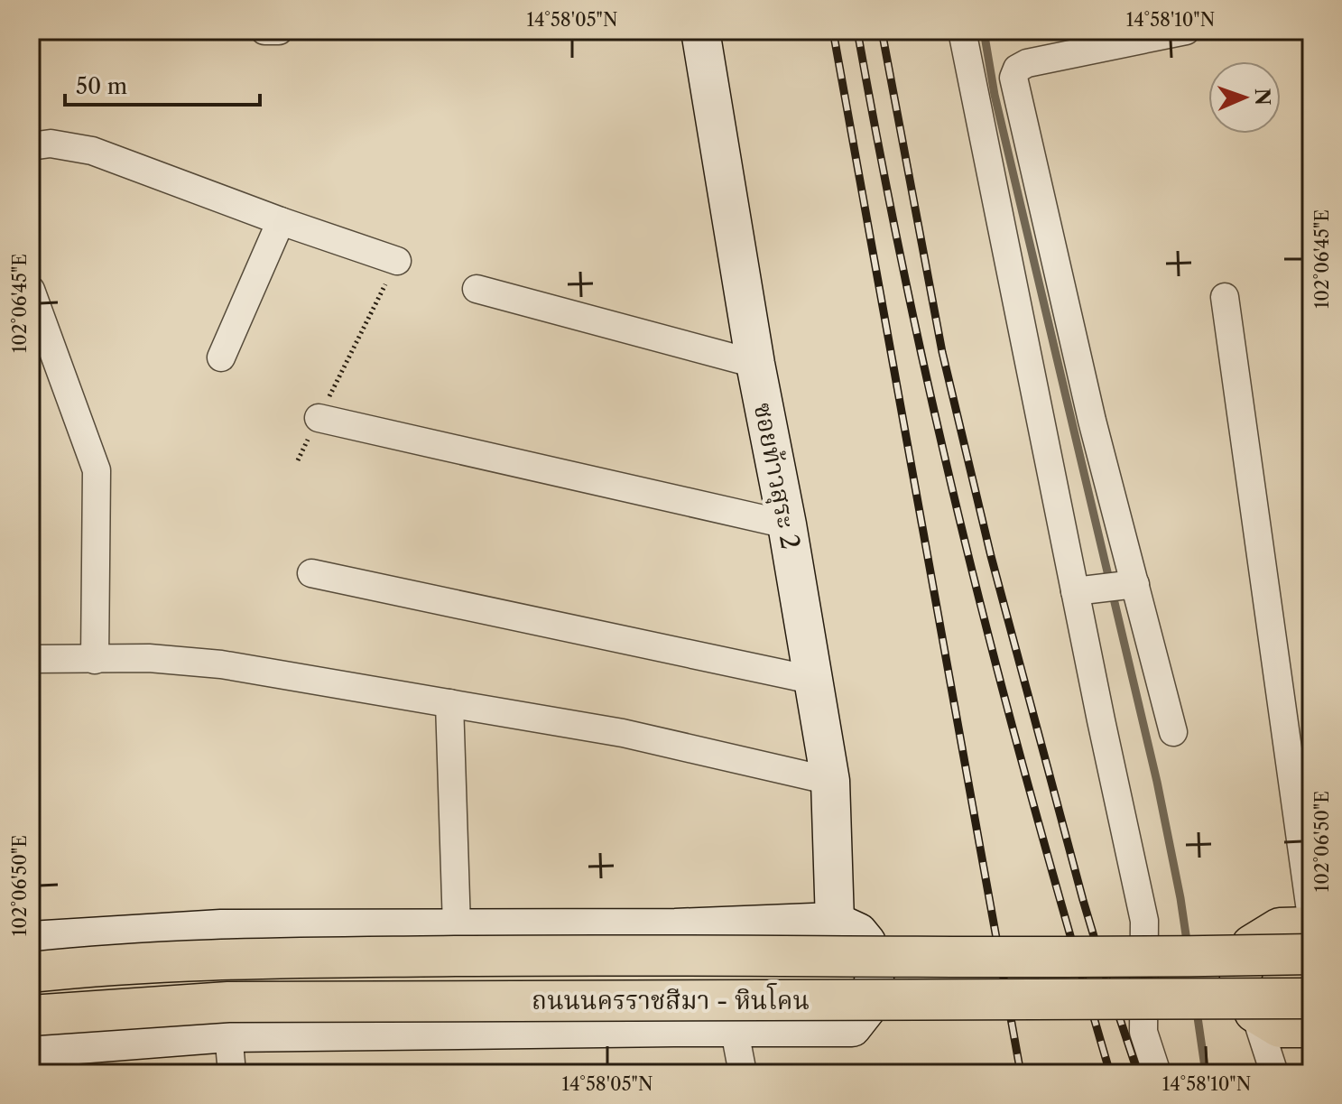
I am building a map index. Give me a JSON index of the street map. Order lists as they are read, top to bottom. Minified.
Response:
{"streets":{"main road":["ซอยท้าวสุระ 2","ถนนนครราชสีมา - หินโคน"]},"scale_bar":"50 m","north":"right","coordinates":["14°58'05\"N","14°58'10\"N","102°06'45\"E","102°06'50\"E"]}
